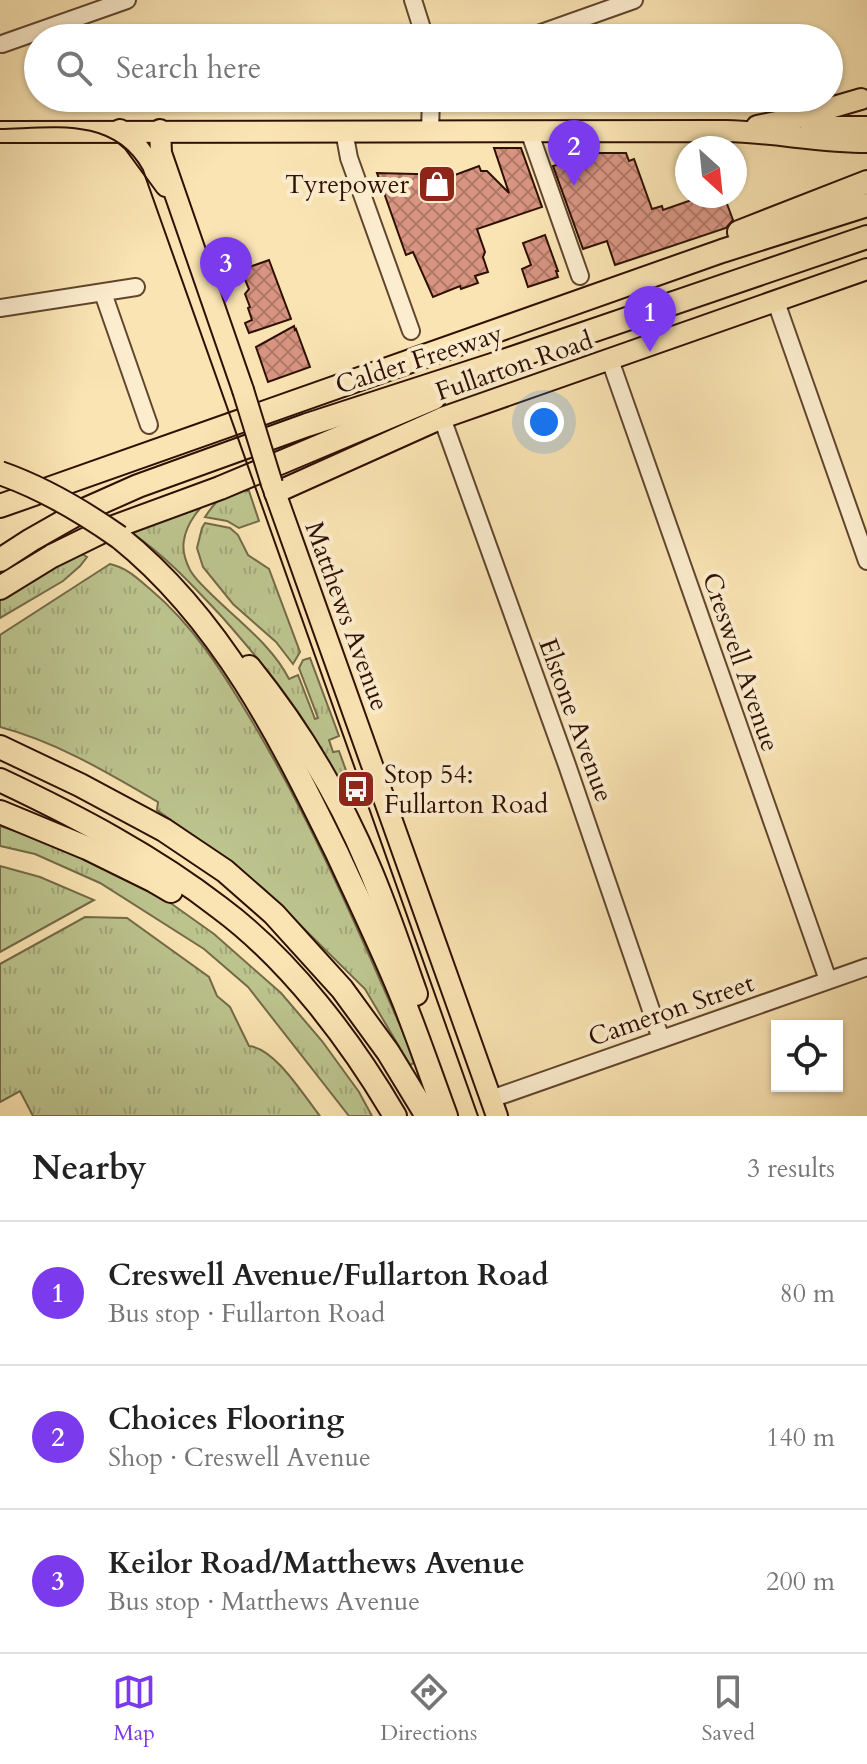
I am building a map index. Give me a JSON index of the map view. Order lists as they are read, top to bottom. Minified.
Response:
{"streets":{"highway":["Calder Freeway"],"main road":["Fullarton Road","Matthews Avenue"],"street":["Creswell Avenue","Elstone Avenue","Cameron Street"]},"crossings":[["Fullarton Road","Matthews Avenue"],["Fullarton Road","Creswell Avenue"],["Fullarton Road","Elstone Avenue"],["Matthews Avenue","Cameron Street"],["Creswell Avenue","Cameron Street"],["Elstone Avenue","Cameron Street"]],"places":{"shop":["Tyrepower"],"bus stop":["Stop 54: Fullarton Road"]},"north":"bottom right","page":{"search":"Search here","pins":["2","3","1"],"heading":["Nearby","3 results"],"list":[{"mark":"1","name":"Creswell Avenue/Fullarton Road","note":"Bus stop · Fullarton Road","value":"80 m"},{"mark":"2","name":"Choices Flooring","note":"Shop · Creswell Avenue","value":"140 m"},{"mark":"3","name":"Keilor Road/Matthews Avenue","note":"Bus stop · Matthews Avenue","value":"200 m"}],"nav":["Map","Directions","Saved"]}}
